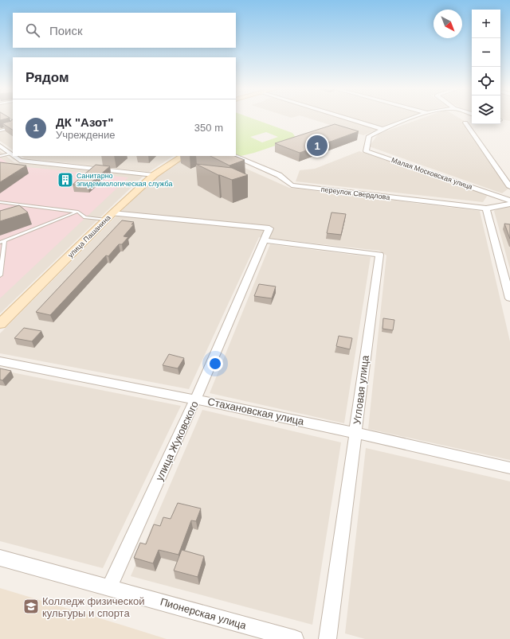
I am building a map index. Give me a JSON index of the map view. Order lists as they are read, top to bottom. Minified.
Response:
{"streets":{"main road":["улица Пашанина"],"street":["Малая Московская улица","переулок Свердлова","Угловая улица","Стахановская улица","улица Жуковского","Пионерская улица"]},"crossings":[["улица Пашанина","улица Жуковского"],["Угловая улица","Стахановская улица"],["Угловая улица","улица Жуковского"],["Стахановская улица","улица Жуковского"],["улица Жуковского","Пионерская улица"]],"places":{"building":["Санитарно эпидемиологическая служба"],"school or university":["Колледж физической культуры и спорта"]},"north":"bottom right","page":{"map_buttons":["+","−"],"search":"Поиск","heading":"Рядом","list":[{"mark":"1","name":"ДК \"Азот\"","note":"Учреждение","value":"350 m"}],"pins":"1"}}
